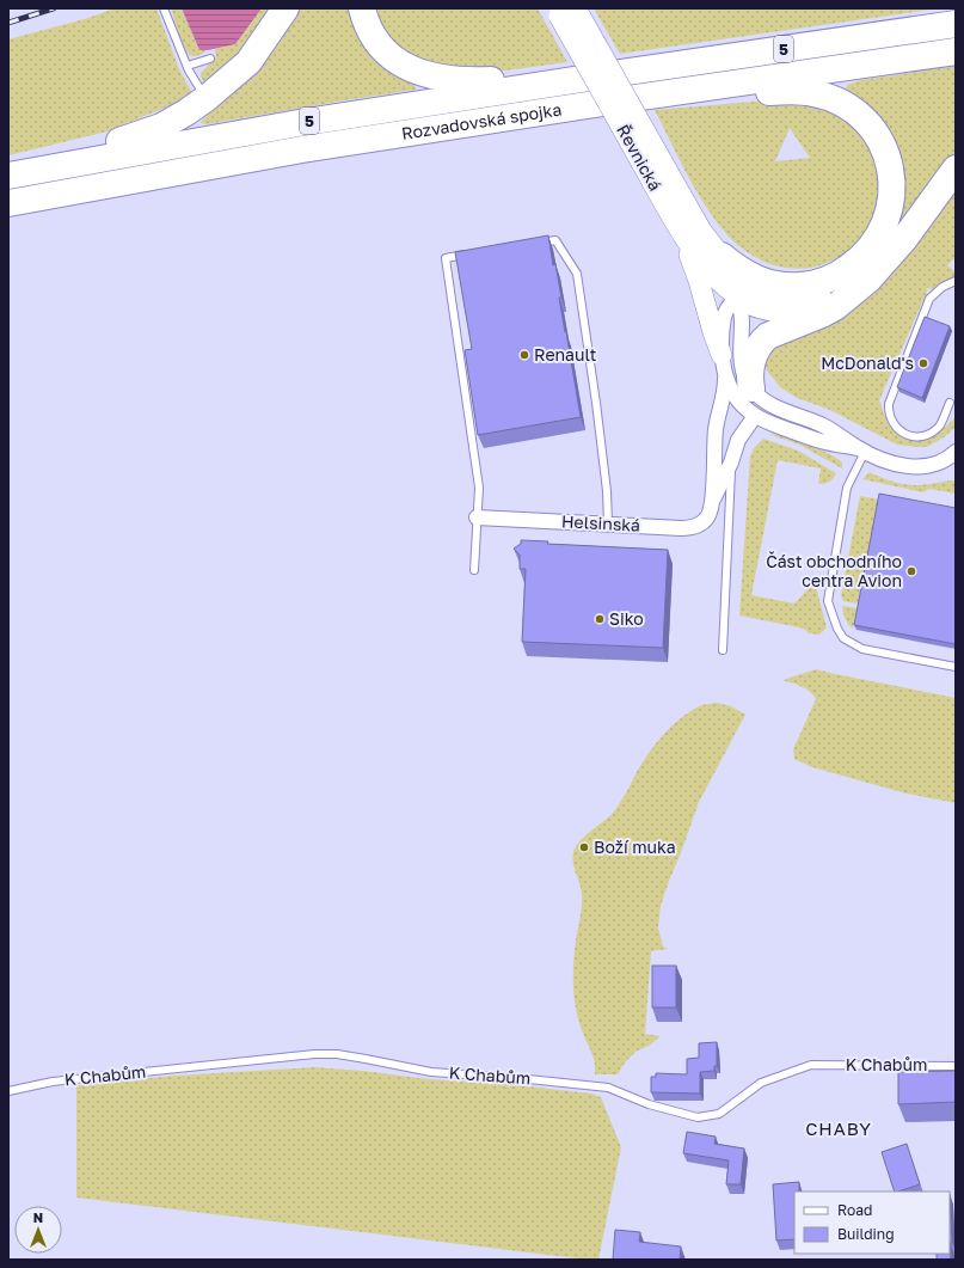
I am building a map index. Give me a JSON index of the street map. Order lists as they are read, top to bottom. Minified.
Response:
{"streets":{"highway":["5","Rozvadovská spojka"],"main road":["Řevnická"],"street":["Helsinská"],"lane":["K Chabům"]},"crossings":[["5","Rozvadovská spojka"],["Řevnická","Helsinská"]],"districts":["CHABY"],"places":["Renault","McDonald's","Část obchodního centra Avion","Siko","Boží muka"],"legend":["Road","Building"],"north":"top"}
